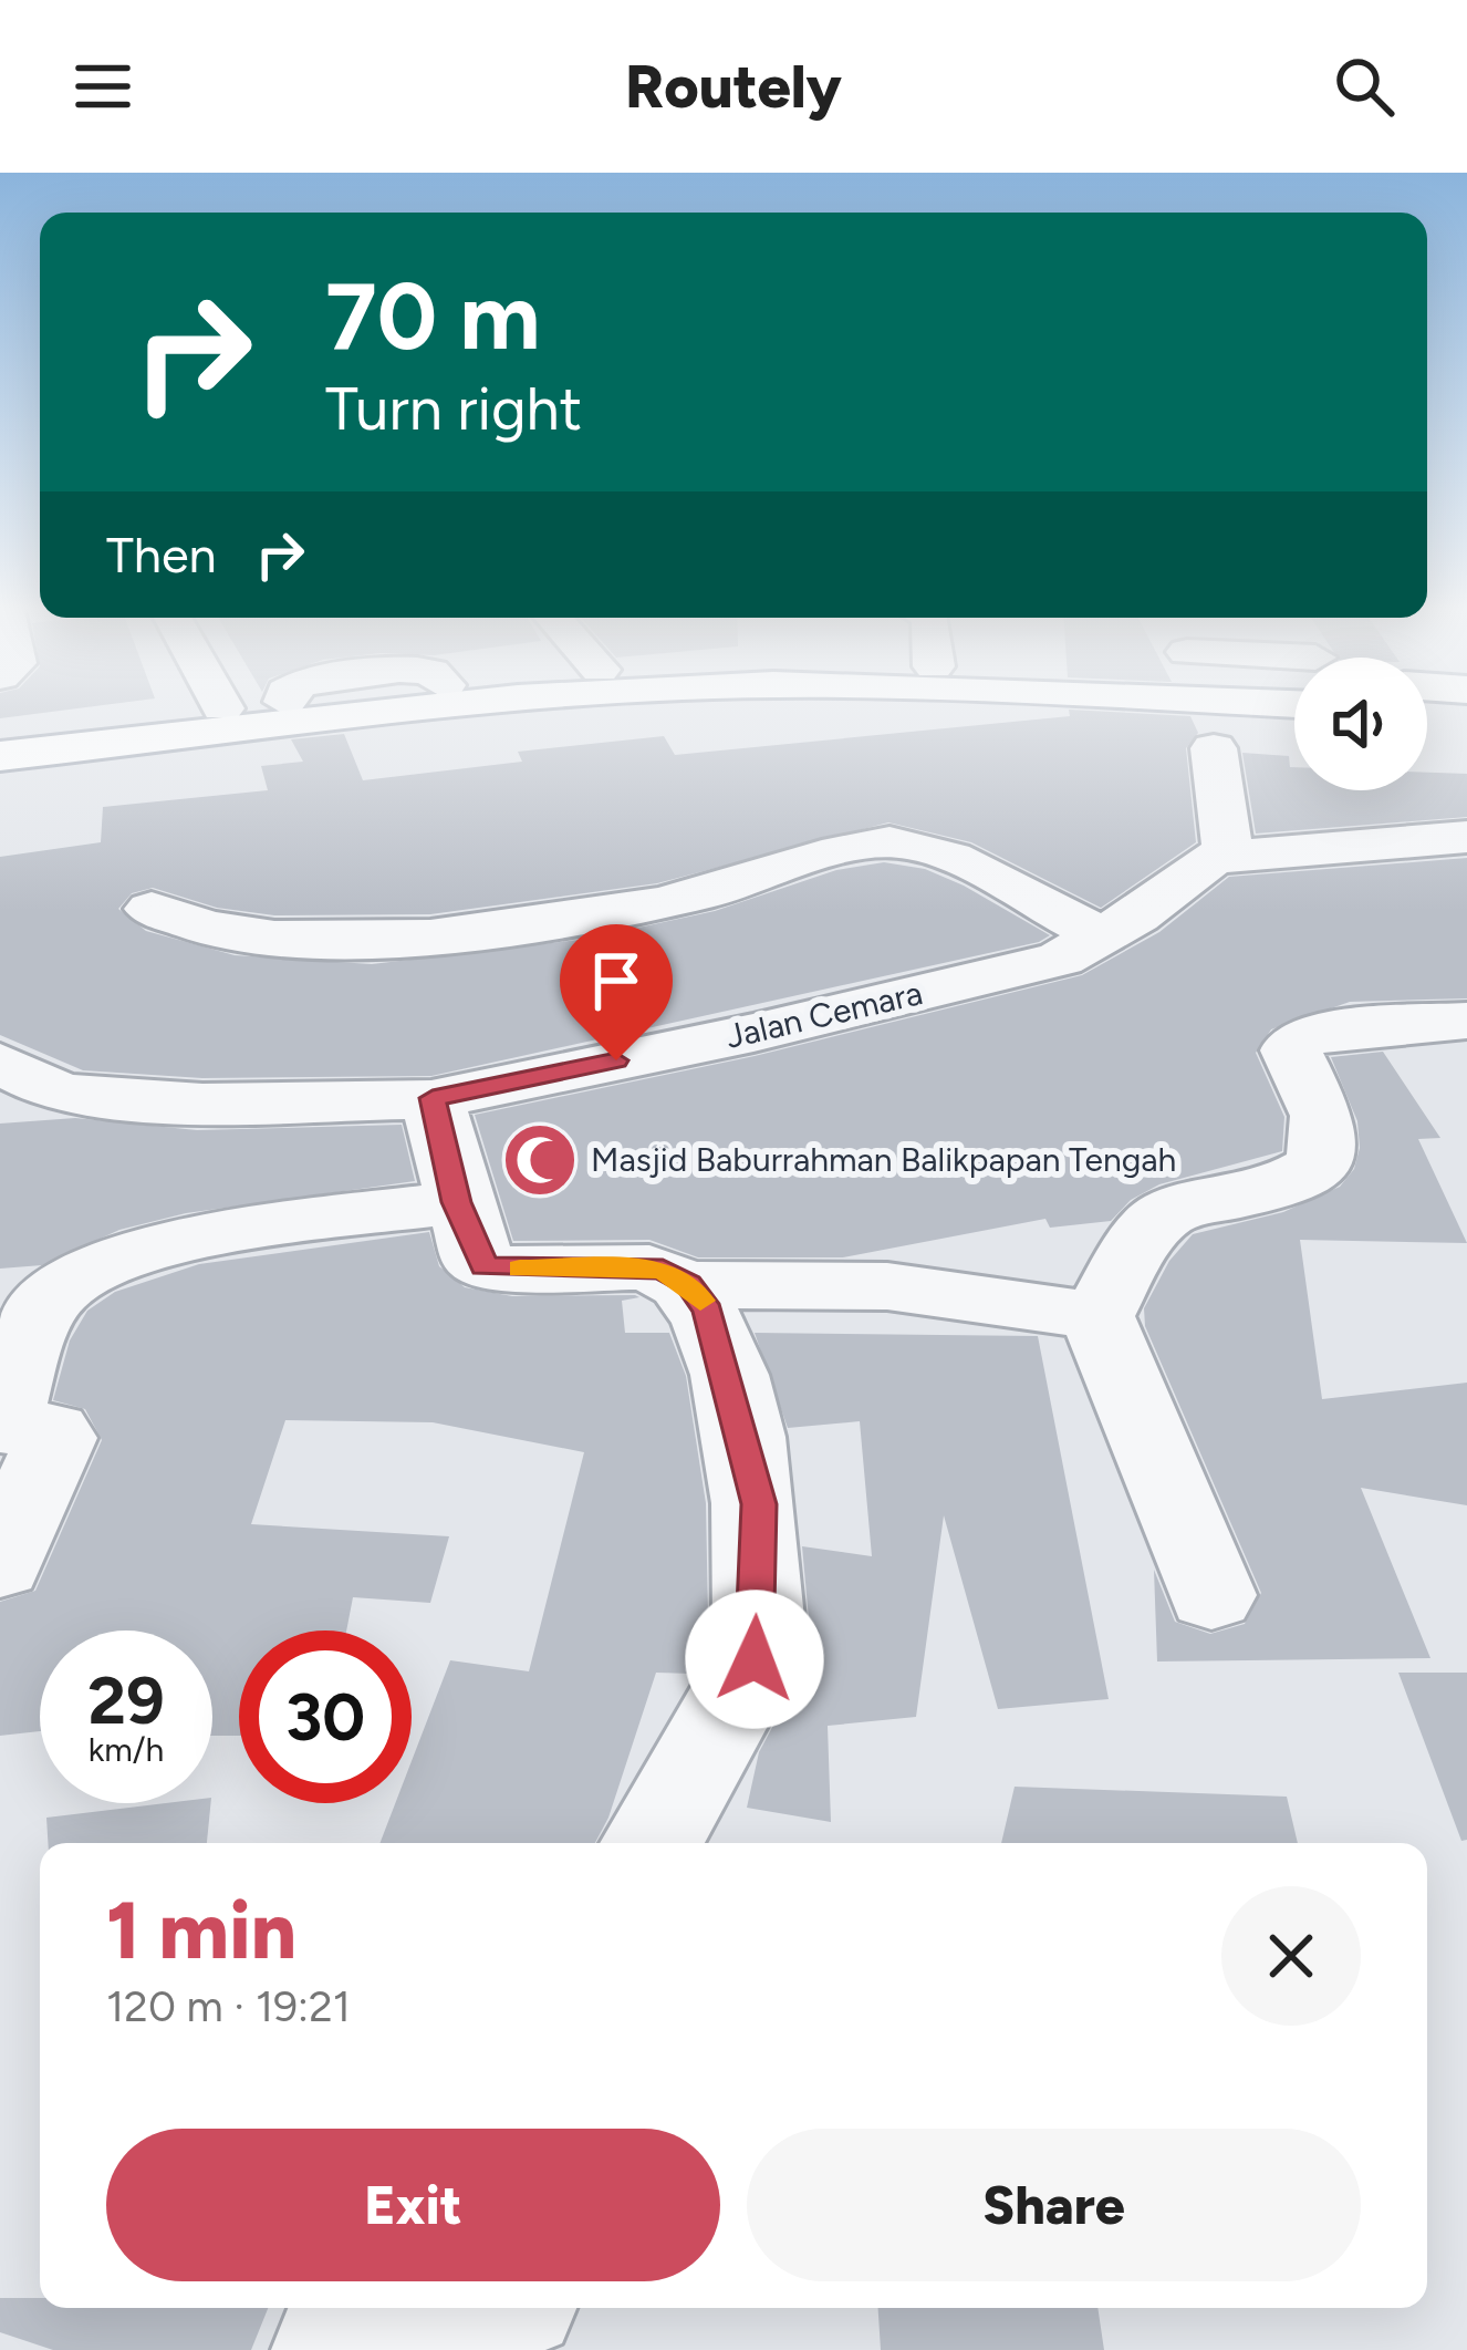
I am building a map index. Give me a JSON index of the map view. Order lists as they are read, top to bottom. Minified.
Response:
{"streets":{"street":["Jalan Cemara"]},"places":{"mosque":["Masjid Baburrahman Balikpapan Tengah"]},"page":{"header":"Routely","turn":["70 m","Turn right"],"then":"Then","speed":"29 km/h","limit":"30","heading":["1 min","120 m · 19:21"],"buttons":["Exit","Share"]}}
